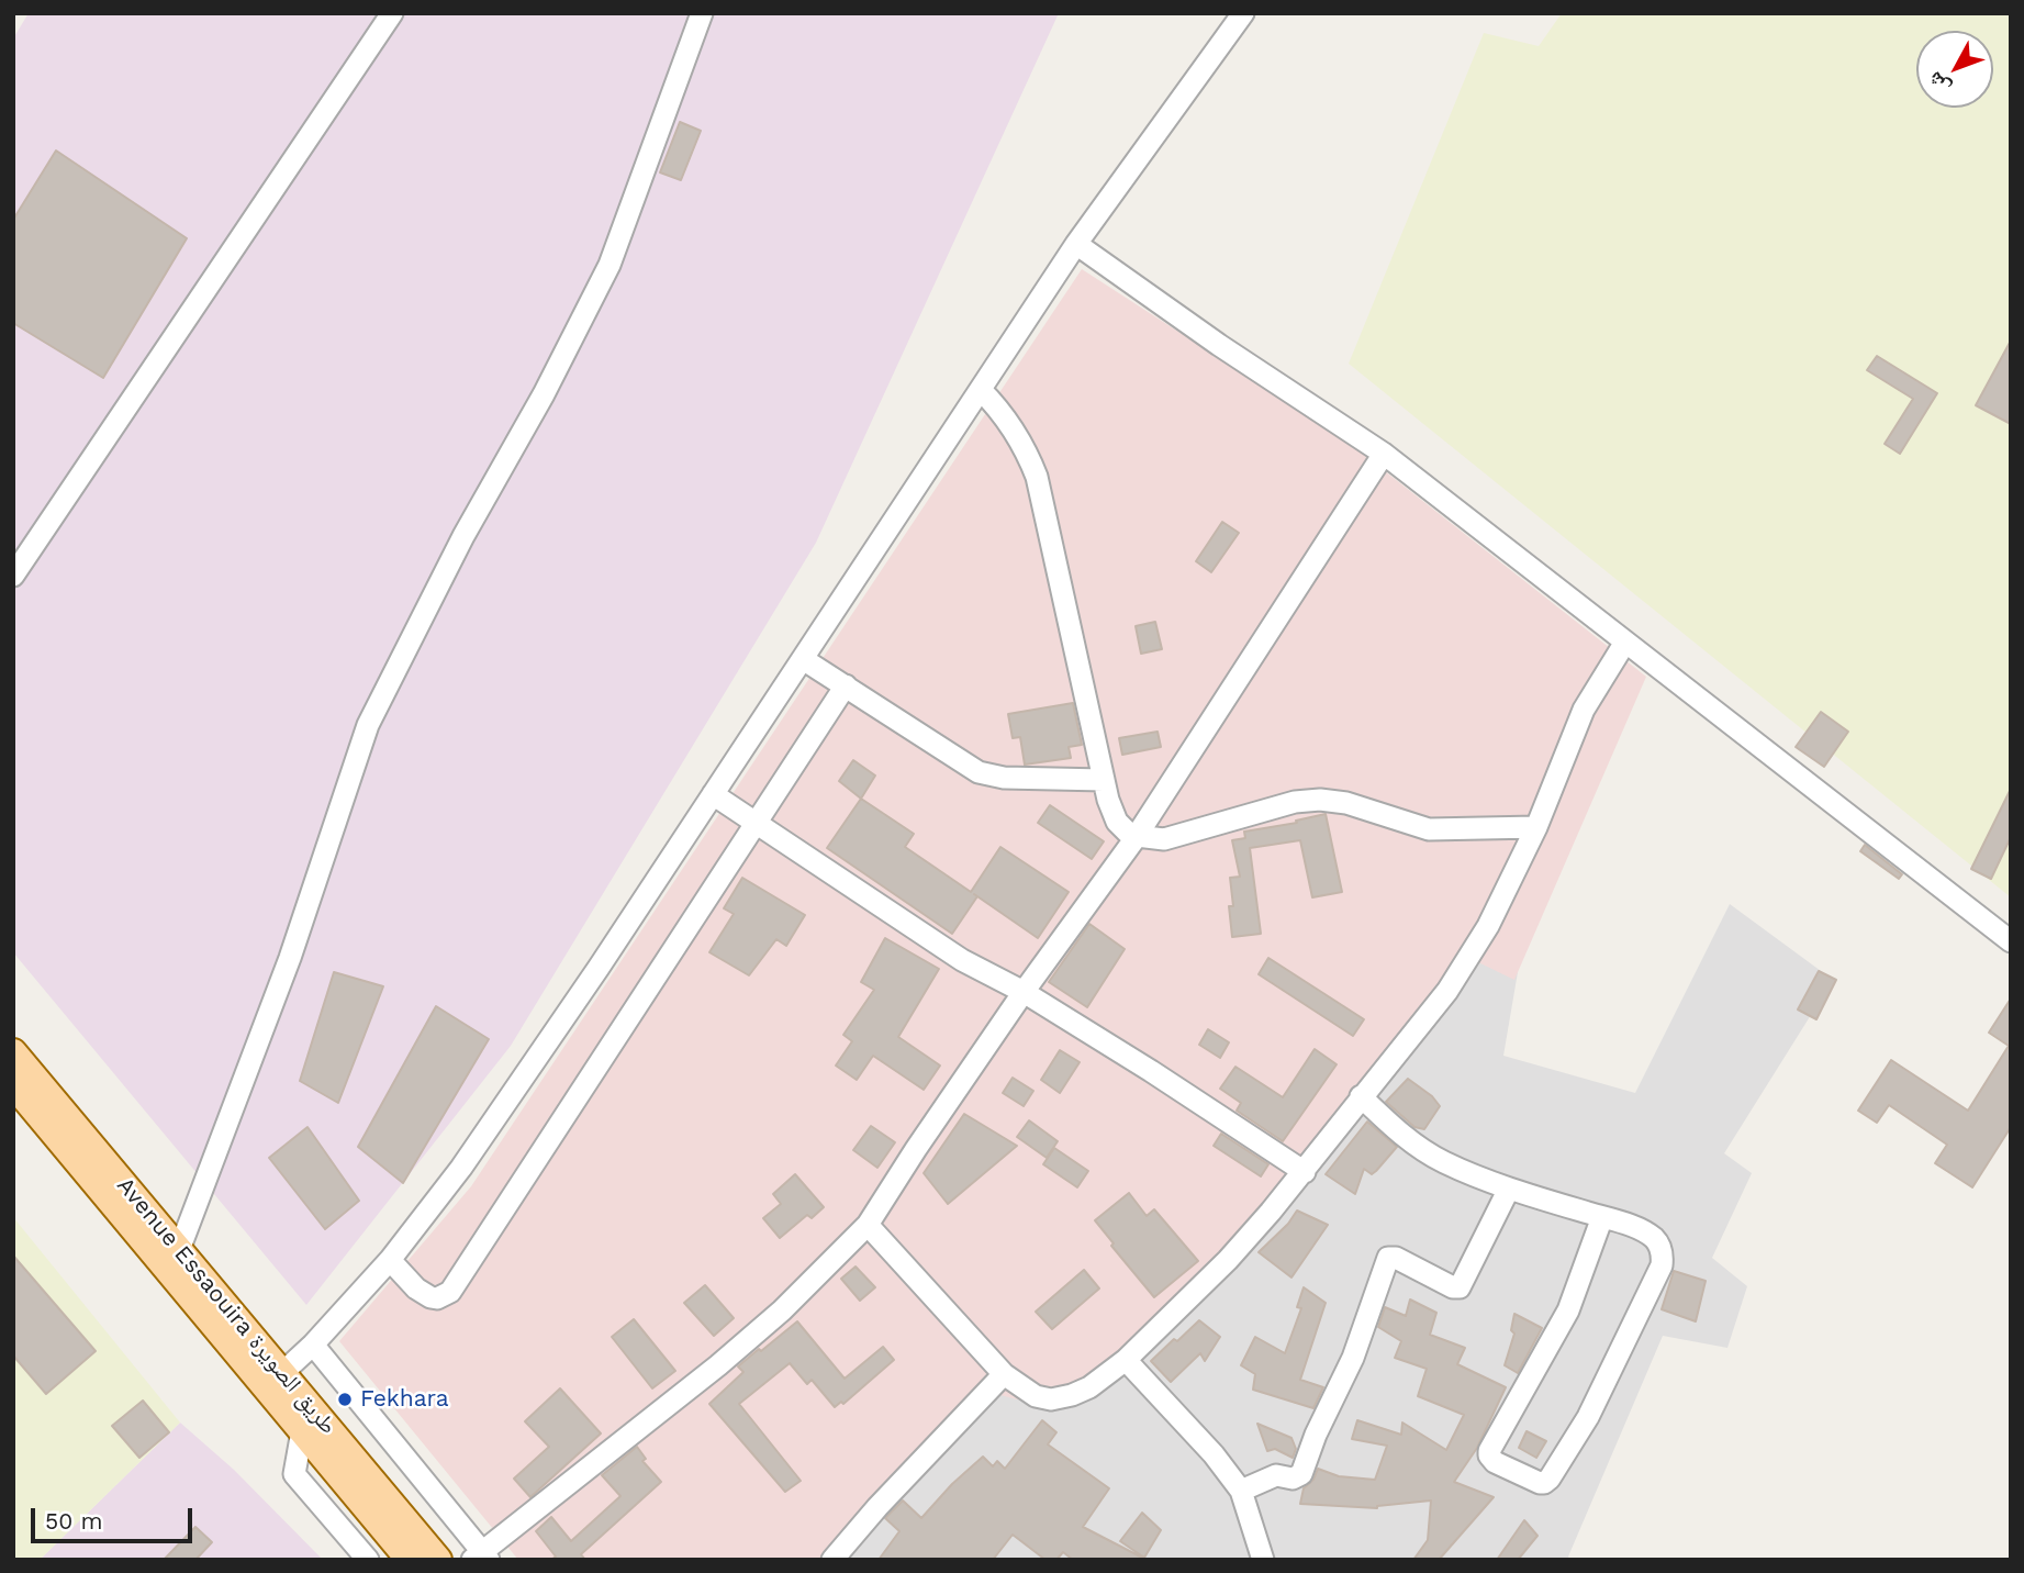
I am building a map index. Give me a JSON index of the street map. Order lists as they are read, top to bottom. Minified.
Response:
{"streets":{"main road":["Avenue Essaouira طريق الصويرة"]},"places":["Fekhara"],"scale_bar":"50 m","north":"bottom left"}
